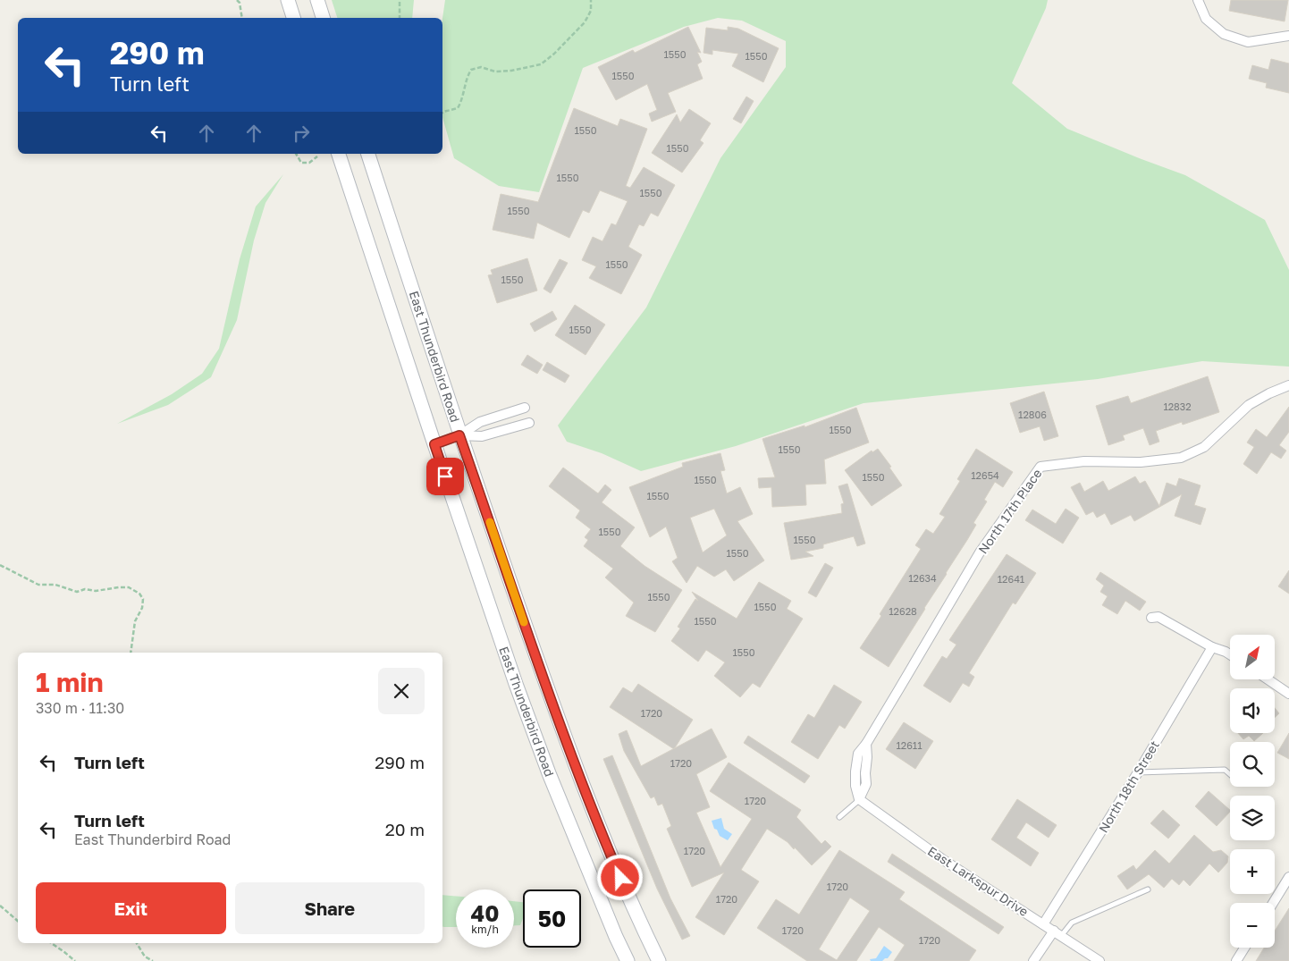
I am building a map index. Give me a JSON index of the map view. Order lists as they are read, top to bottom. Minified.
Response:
{"streets":{"main road":["East Thunderbird Road"],"street":["North 17th Place","North 18th Street","East Larkspur Drive"]},"crossings":[["North 17th Place","East Larkspur Drive"],["North 18th Street","East Larkspur Drive"]],"house_numbers":["1550","1550","1550","1550","1550","1550","1550","1550","1550","1550","1550","12832","12806","1550","1550","12654","1550","1550","1550","1550","1550","1550","12634","12641","1550","1550","12628","1550","1550","1720","12611","1720","1720","1720","1720","1720","1720","1720"],"north":"top right","page":{"turn":["290 m","Turn left"],"map_buttons":["+","−"],"heading":["1 min","330 m · 11:30"],"list":[{"name":"Turn left","value":"290 m"},{"name":"Turn left","note":"East Thunderbird Road","value":"20 m"}],"buttons":["Exit","Share"],"speed":"40 km/h","limit":"50"}}
